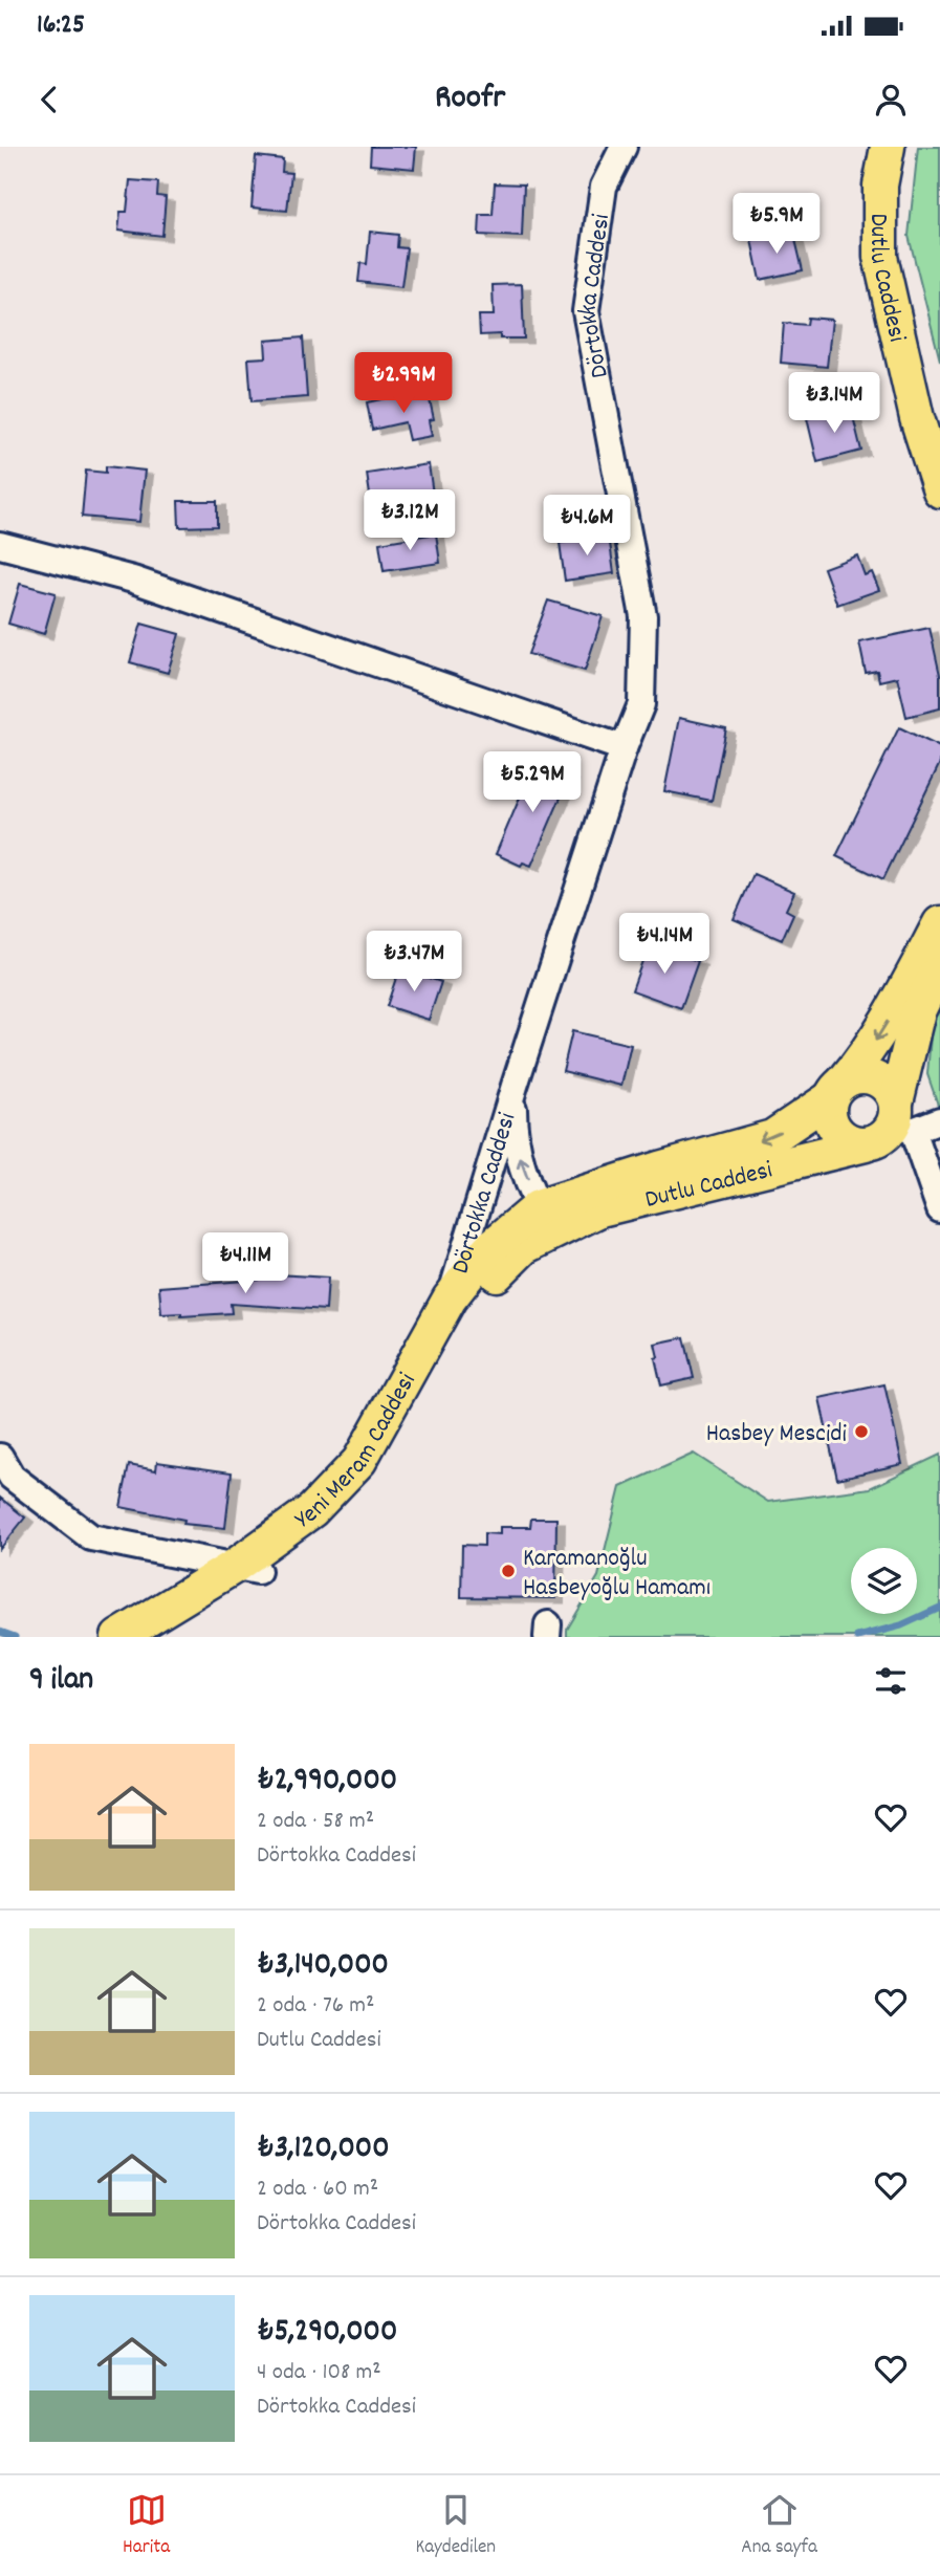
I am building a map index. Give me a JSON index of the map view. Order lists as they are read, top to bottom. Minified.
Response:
{"streets":{"main road":["Dutlu Caddesi","Yeni Meram Caddesi"],"street":["Dörtokka Caddesi"]},"crossings":[["Dutlu Caddesi","Dörtokka Caddesi"],["Dutlu Caddesi","Yeni Meram Caddesi"],["Dörtokka Caddesi","Yeni Meram Caddesi"]],"places":["Hasbey Mescidi","Karamanoğlu Hasbeyoğlu Hamamı"],"page":{"status":"16:25","header":"Roofr","price":["₺5.9M","₺2.99M","₺3.14M","₺3.12M","₺4.6M","₺5.29M","₺4.14M","₺3.47M","₺4.11M"],"heading":"9 ilan","list":[{"name":"₺2,990,000","note":"2 oda · 58 m² · Dörtokka Caddesi"},{"name":"₺3,140,000","note":"2 oda · 76 m² · Dutlu Caddesi"},{"name":"₺3,120,000","note":"2 oda · 60 m² · Dörtokka Caddesi"},{"name":"₺5,290,000","note":"4 oda · 108 m² · Dörtokka Caddesi"}],"tabs":["Harita","Kaydedilen","Ana sayfa"]}}
